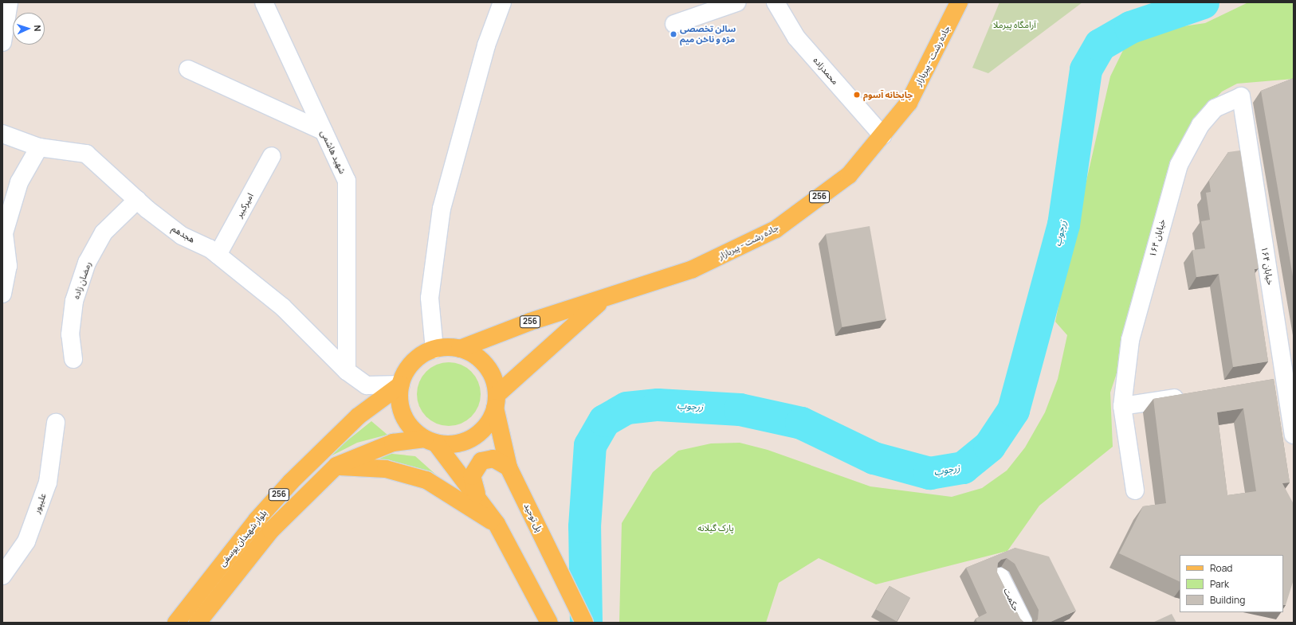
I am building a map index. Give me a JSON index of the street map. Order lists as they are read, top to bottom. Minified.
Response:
{"streets":{"main road":["جاده رشت - پیربازار","256","پل توحید","بلوار شهیدان یوسفی"],"street":["محمدزاده","شهید هاشمی","امیرکبیر","هجدهم","خیابان ۱۶۴","۱۶۴ خیابان","رمضان زاده","علیپور","حکمت"]},"crossings":[["جاده رشت - پیربازار","محمدزاده"],["جاده رشت - پیربازار","256"],["جاده رشت - پیربازار","هجدهم"],["جاده رشت - پیربازار","پل توحید"],["جاده رشت - پیربازار","بلوار شهیدان یوسفی"],["شهید هاشمی","هجدهم"],["256","هجدهم"],["256","پل توحید"],["256","بلوار شهیدان یوسفی"],["امیرکبیر","هجدهم"],["هجدهم","رمضان زاده"],["هجدهم","پل توحید"],["هجدهم","بلوار شهیدان یوسفی"],["خیابان ۱۶۴","۱۶۴ خیابان"],["پل توحید","بلوار شهیدان یوسفی"]],"water":["زرجوب"],"parks":["آرامگاه پیرملا","پارک گیلانه"],"places":["سالن تخصصی مژه و ناخن میم","چایخانه آسوم"],"legend":["Road","Park","Building"],"north":"right"}
